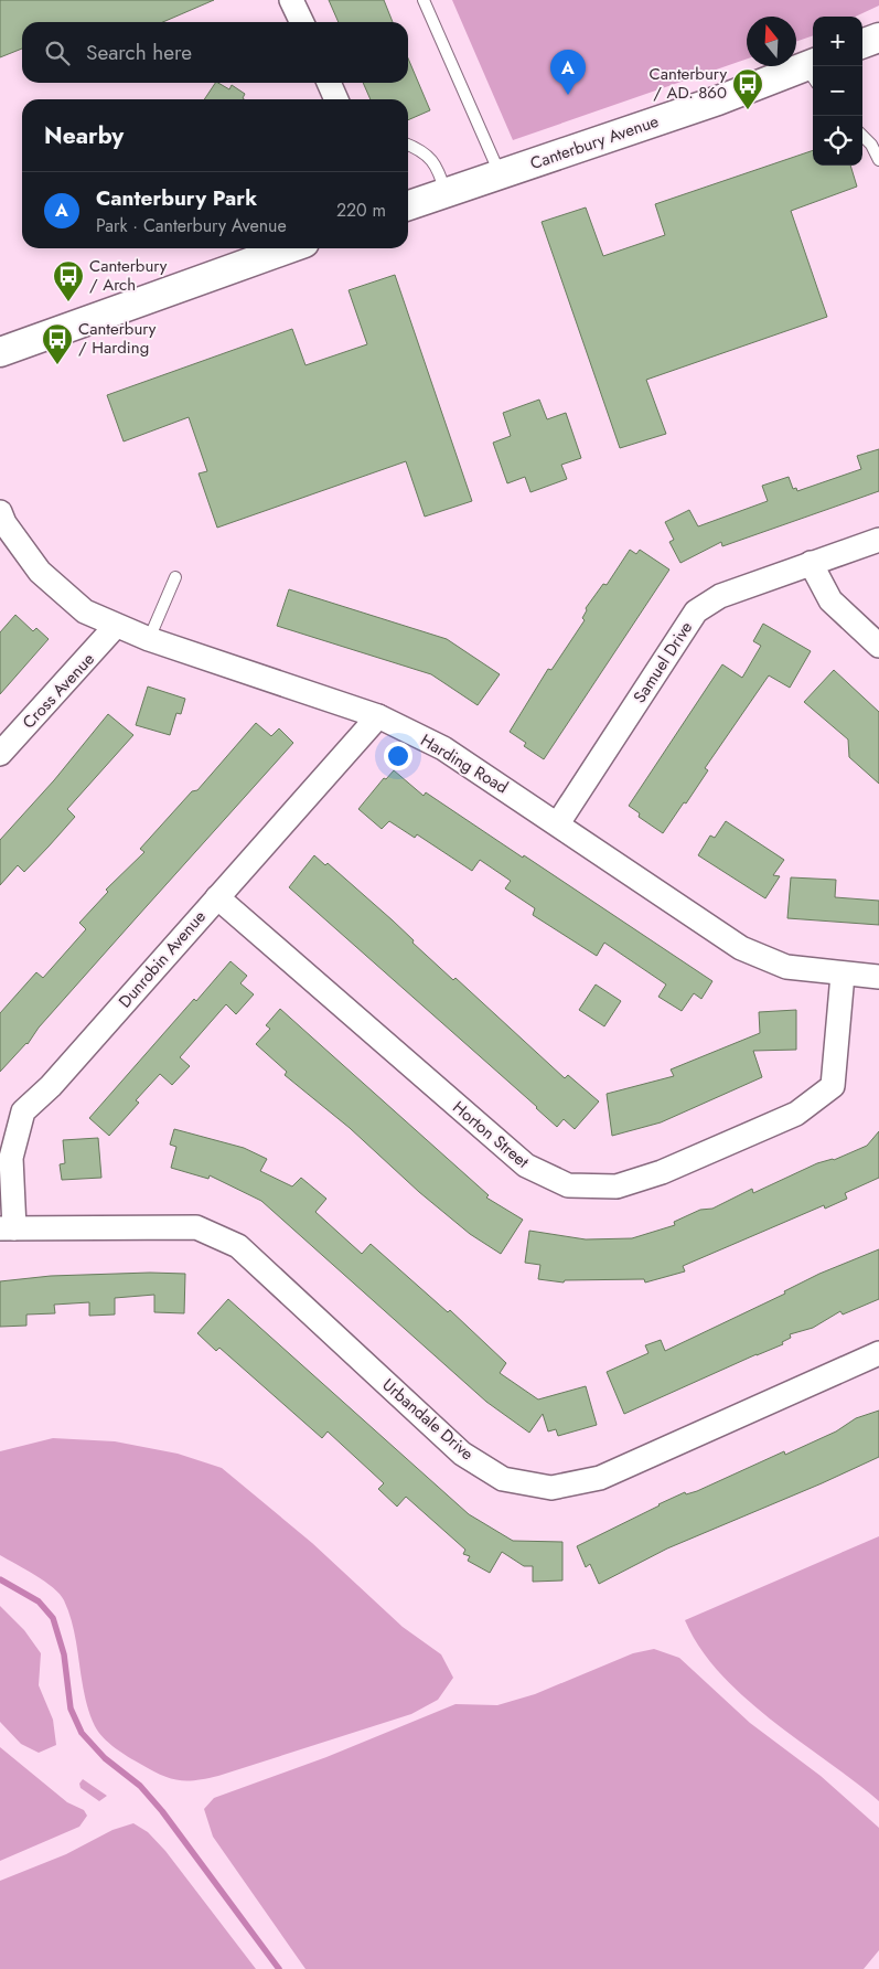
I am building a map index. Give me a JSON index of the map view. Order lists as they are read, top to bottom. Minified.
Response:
{"streets":{"street":["Canterbury Avenue","Samuel Drive","Cross Avenue","Harding Road","Dunrobin Avenue","Horton Street","Urbandale Drive"]},"crossings":[["Samuel Drive","Harding Road"],["Cross Avenue","Harding Road"],["Harding Road","Dunrobin Avenue"],["Harding Road","Horton Street"],["Dunrobin Avenue","Horton Street"],["Dunrobin Avenue","Urbandale Drive"]],"places":{"bus stop":["Canterbury / AD. 860","Canterbury / Arch","Canterbury / Harding"]},"north":"top","page":{"map_buttons":["+","−"],"search":"Search here","pins":"A","heading":"Nearby","list":[{"mark":"A","name":"Canterbury Park","note":"Park · Canterbury Avenue","value":"220 m"}]}}
